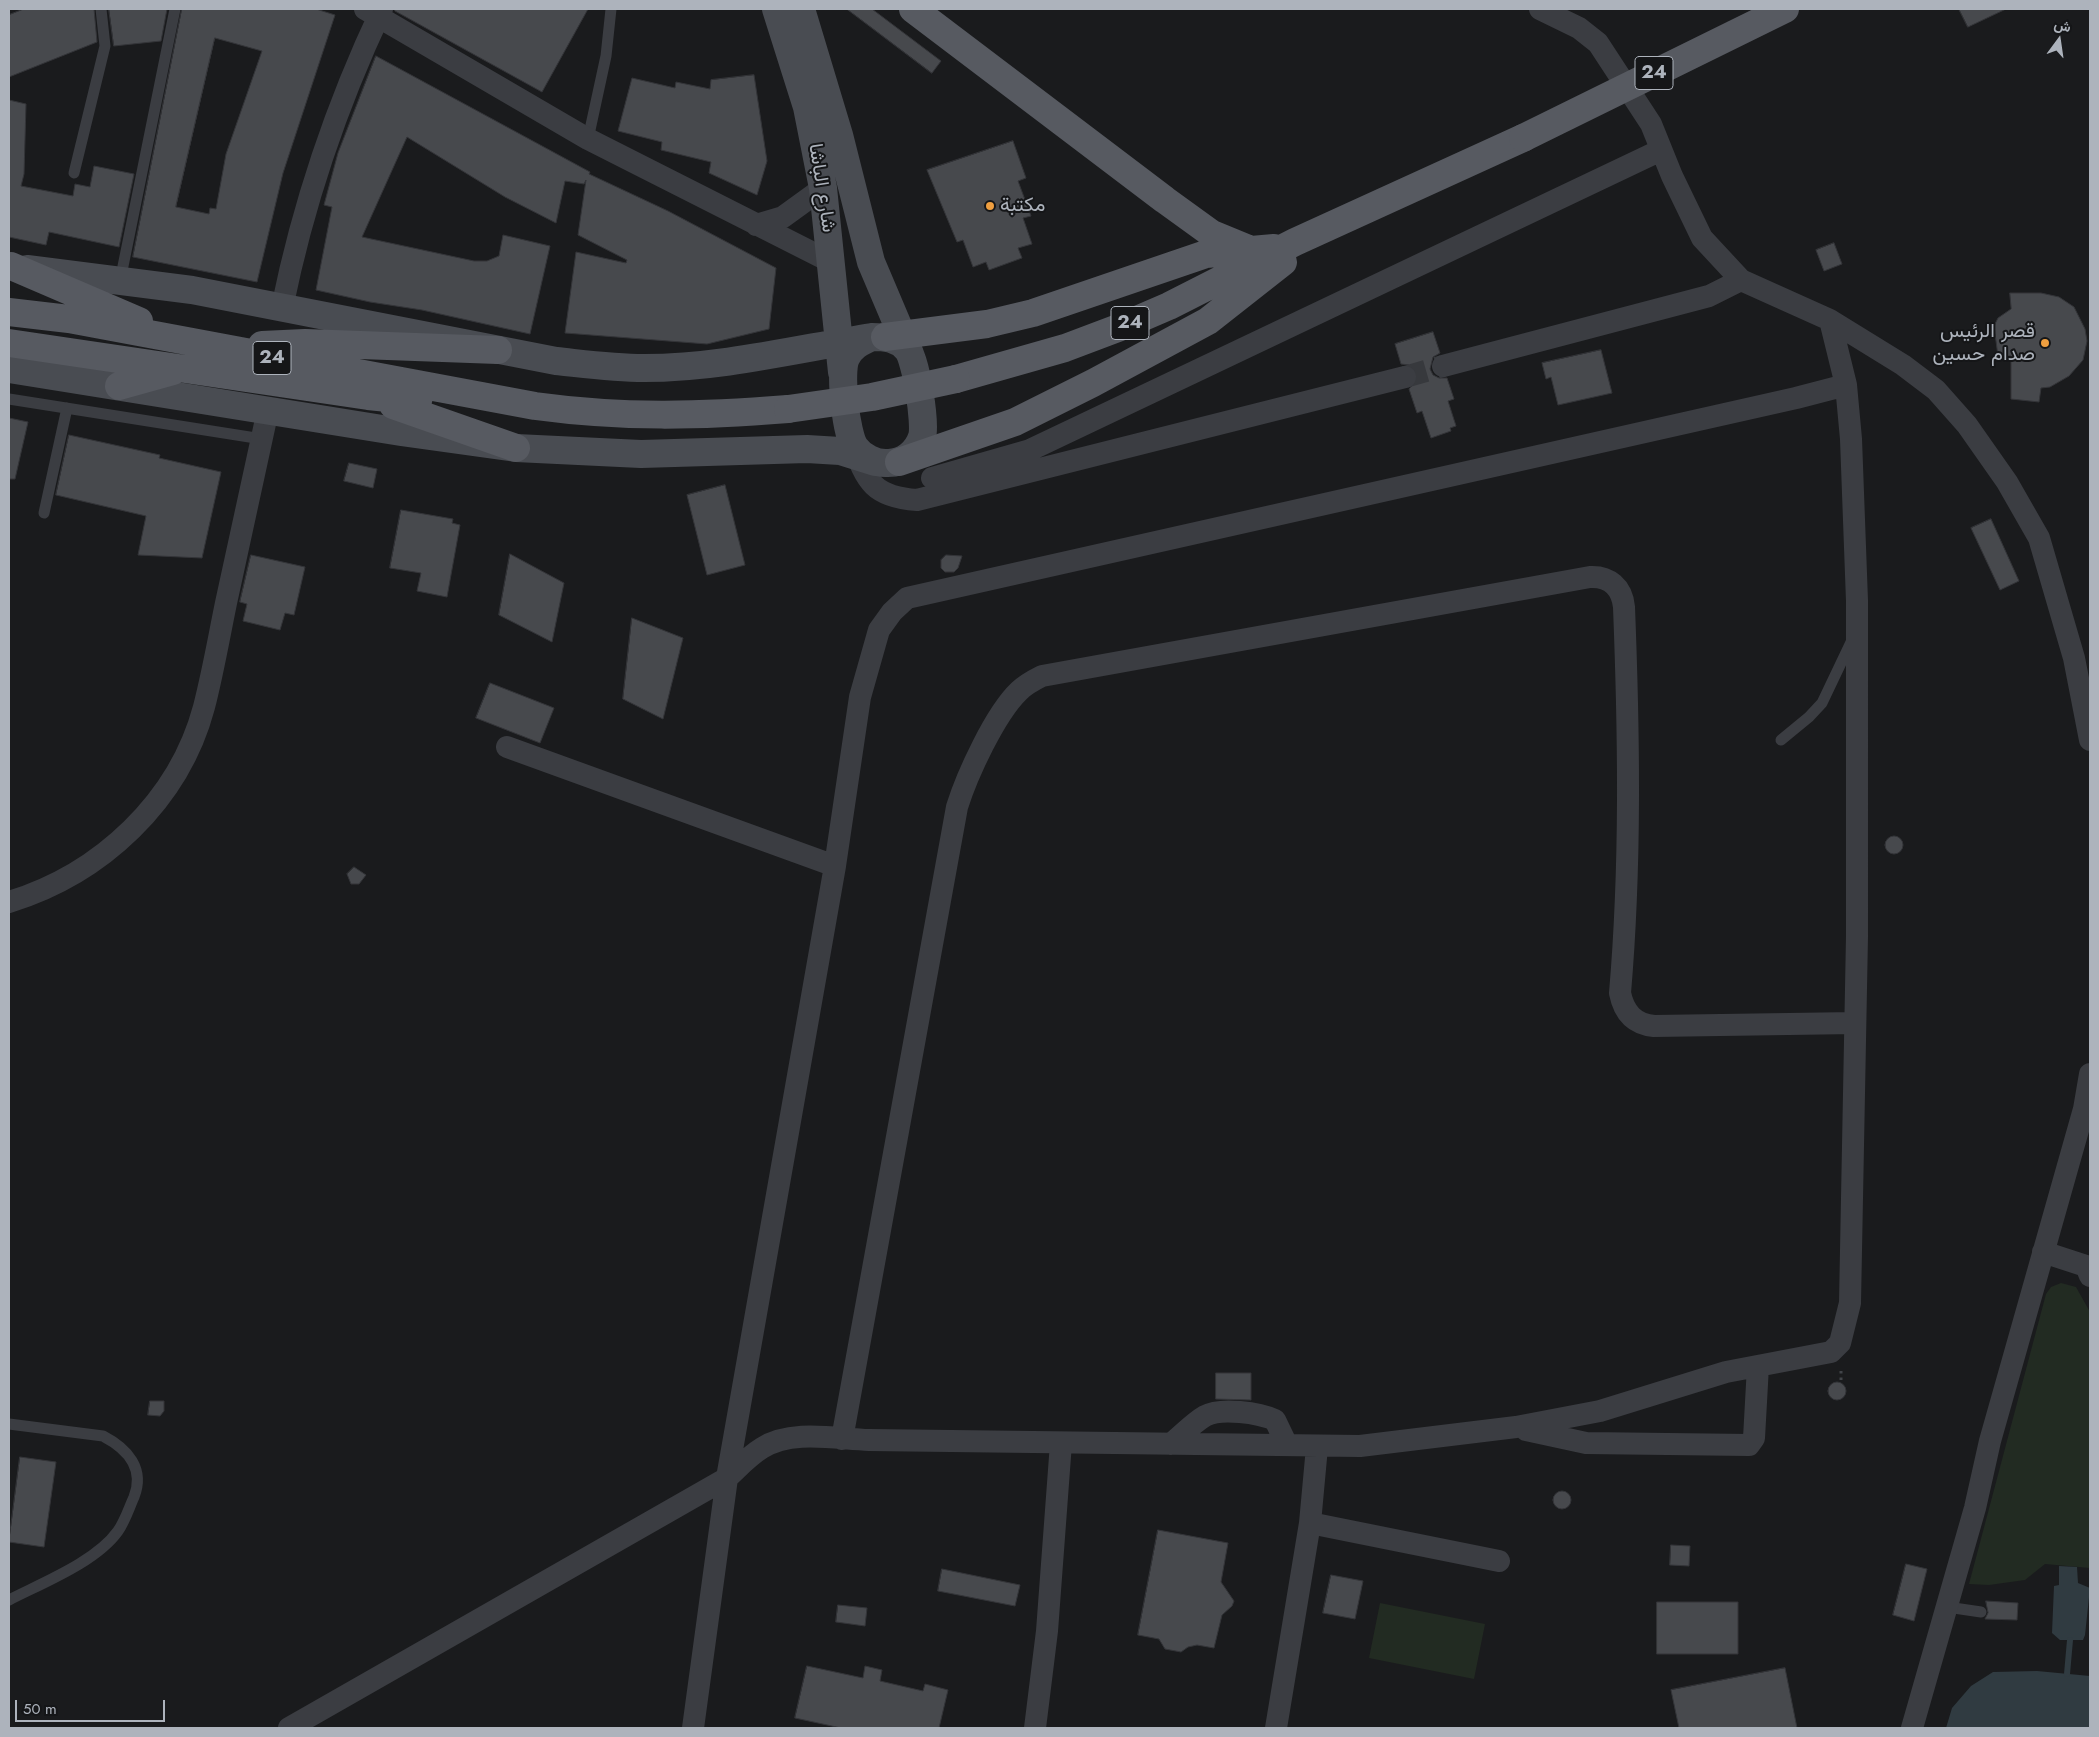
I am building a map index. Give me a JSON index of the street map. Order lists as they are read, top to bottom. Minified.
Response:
{"streets":{"main road":["24"],"street":["شارع الباشا"]},"places":["مكتبة","قصر الرئيس صدام حسين"],"scale_bar":"50 m","north":"top"}
